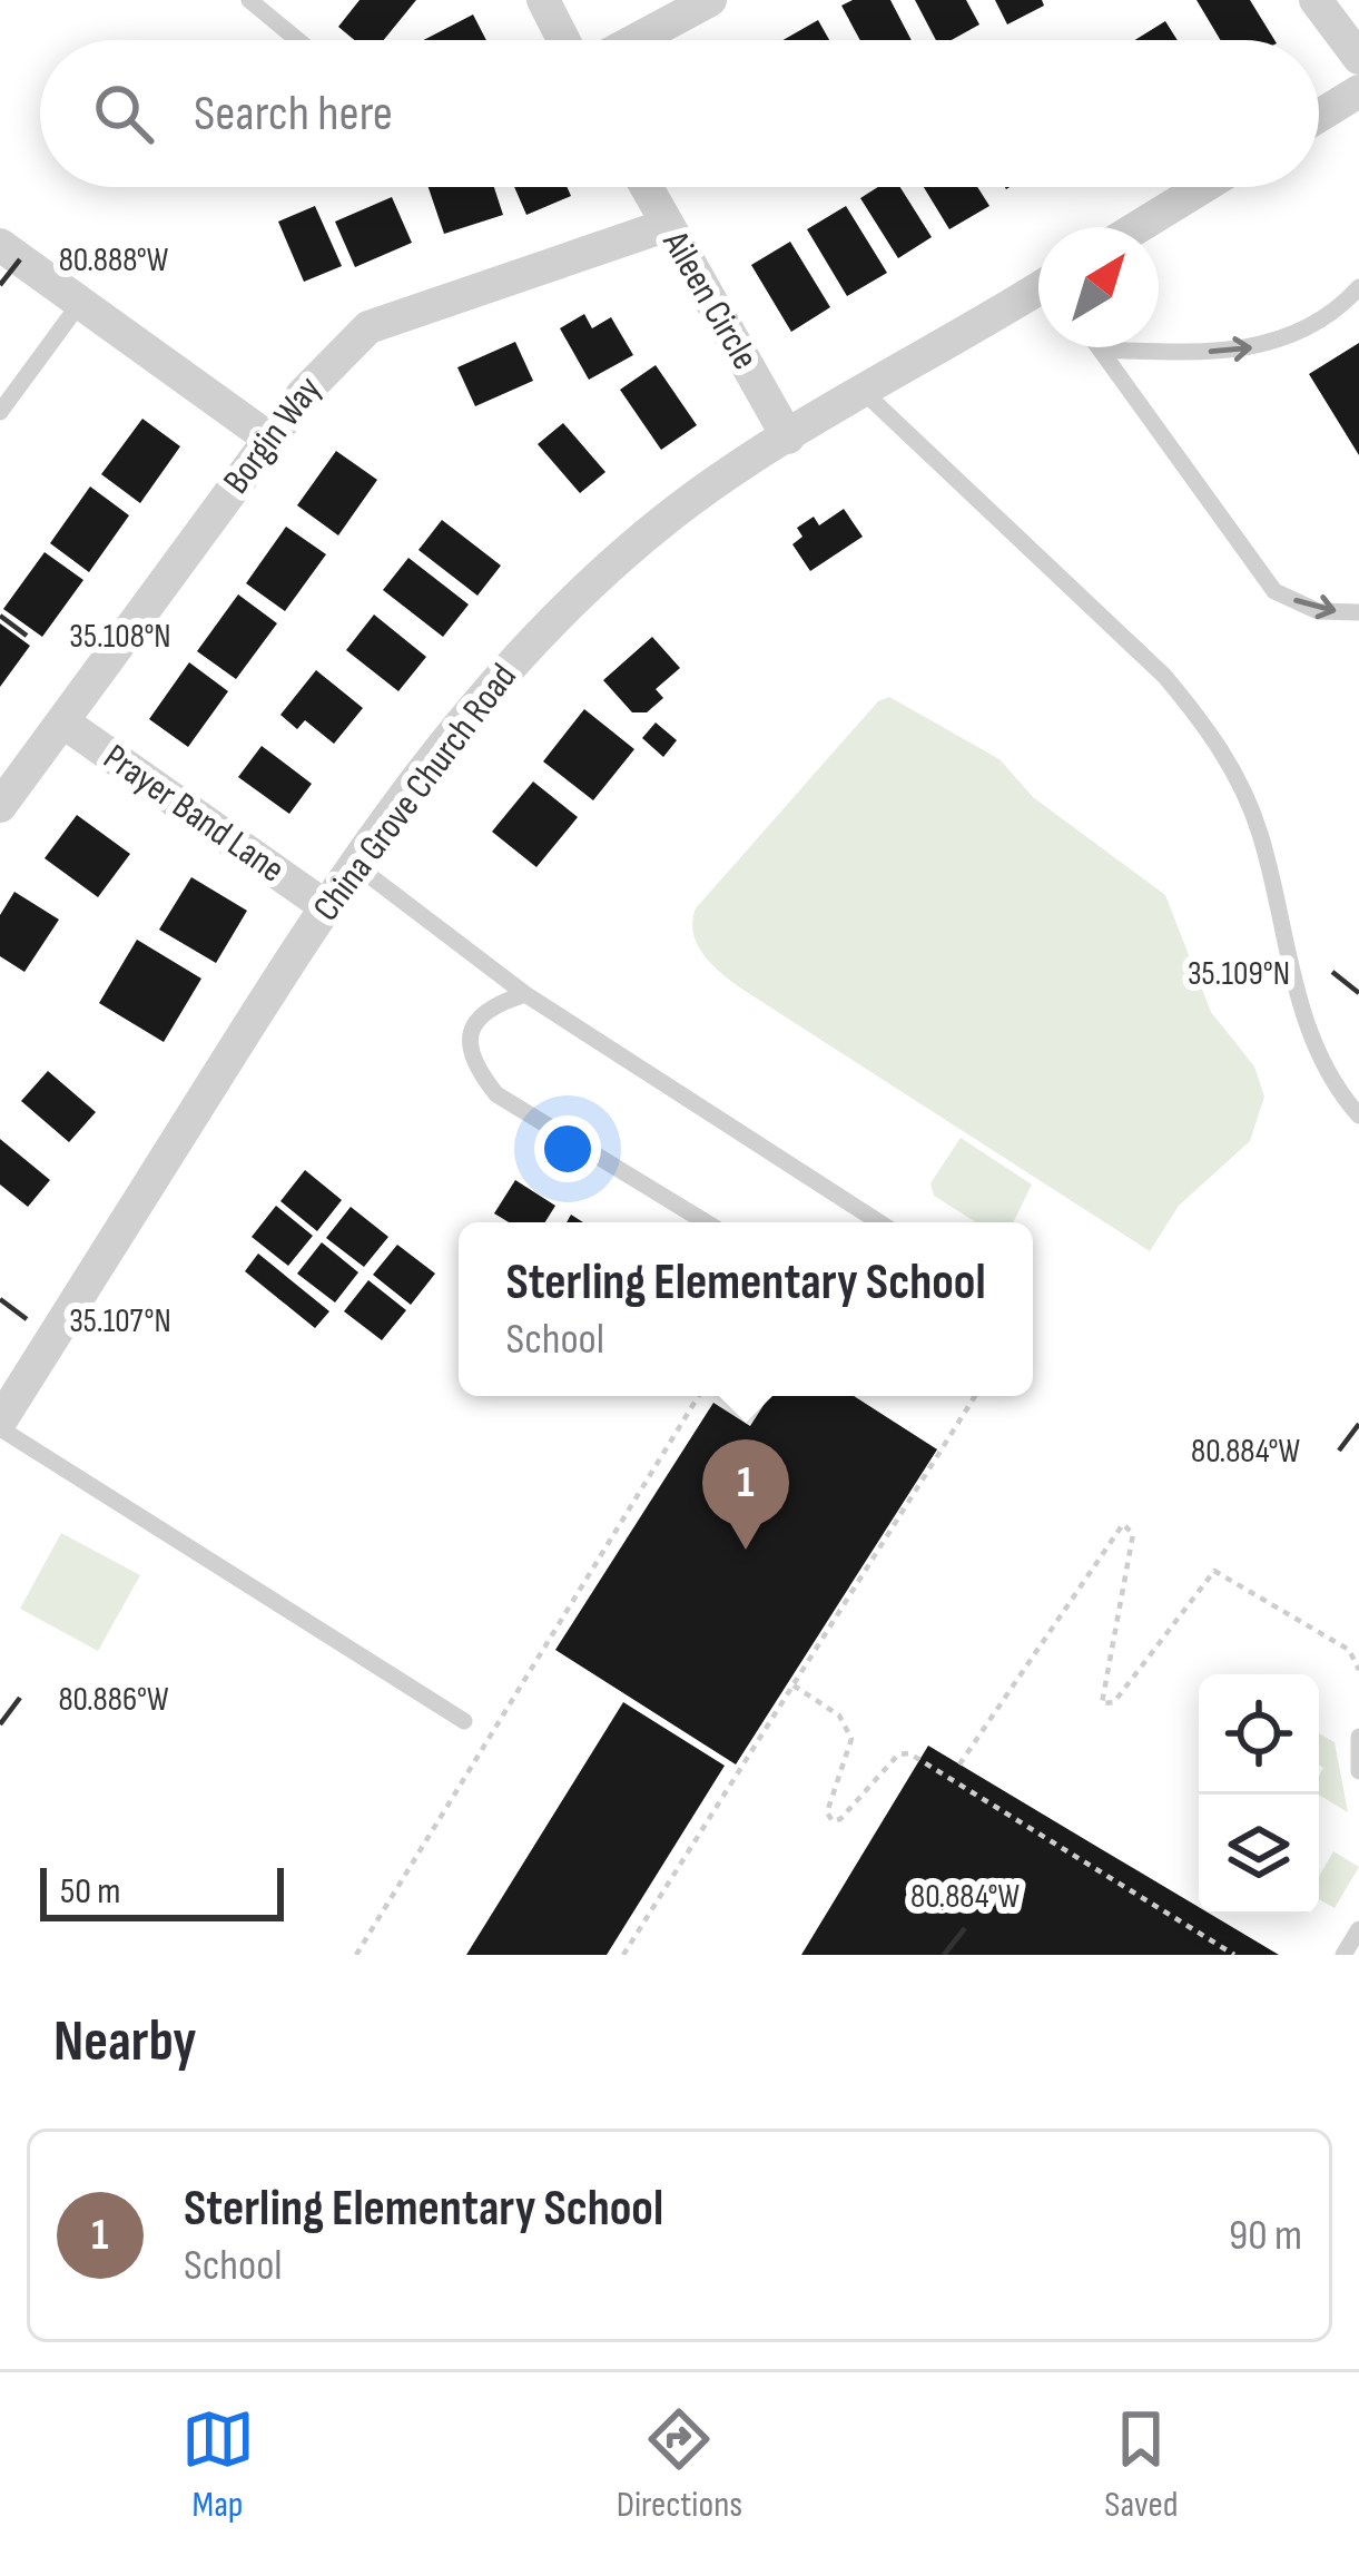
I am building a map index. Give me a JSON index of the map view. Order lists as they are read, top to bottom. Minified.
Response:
{"streets":{"street":["Aileen Circle","Borgin Way","China Grove Church Road","Prayer Band Lane"]},"crossings":[["Aileen Circle","Borgin Way"],["Aileen Circle","China Grove Church Road"],["Borgin Way","Prayer Band Lane"],["China Grove Church Road","Prayer Band Lane"]],"scale_bar":"50 m","north":"top right","page":{"search":"Search here","popup":["Sterling Elementary School","School"],"pins":"1","scale":"50 m","heading":"Nearby","list":[{"mark":"1","name":"Sterling Elementary School","note":"School","value":"90 m"}],"nav":["Map","Directions","Saved"]},"coordinates":["80.888°W","35.108°N","35.109°N","35.107°N","80.884°W","80.886°W"]}
